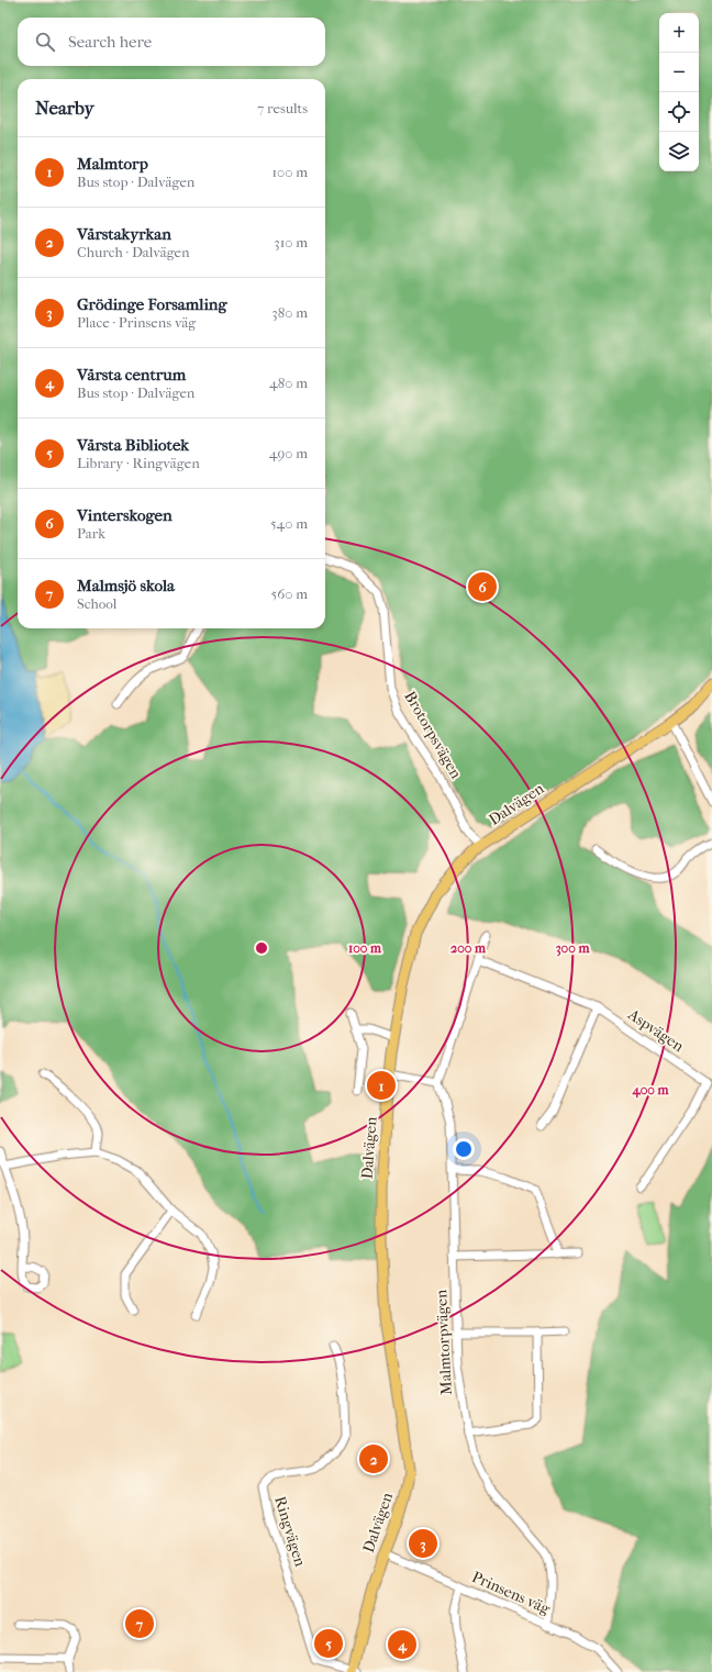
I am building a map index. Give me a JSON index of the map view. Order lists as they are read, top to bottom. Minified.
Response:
{"streets":{"main road":["Dalvägen"],"street":["Brotorpsvägen","Aspvägen","Malmtorpvägen","Ringvägen","Prinsens väg"]},"crossings":[["Brotorpsvägen","Dalvägen"],["Dalvägen","Ringvägen"],["Dalvägen","Prinsens väg"],["Malmtorpvägen","Prinsens väg"]],"page":{"map_buttons":["+","−"],"search":"Search here","heading":["Nearby","7 results"],"list":[{"mark":"1","name":"Malmtorp","note":"Bus stop · Dalvägen","value":"100 m"},{"mark":"2","name":"Vårstakyrkan","note":"Church · Dalvägen","value":"310 m"},{"mark":"3","name":"Grödinge Forsamling","note":"Place · Prinsens väg","value":"380 m"},{"mark":"4","name":"Vårsta centrum","note":"Bus stop · Dalvägen","value":"480 m"},{"mark":"5","name":"Vårsta Bibliotek","note":"Library · Ringvägen","value":"490 m"},{"mark":"6","name":"Vinterskogen","note":"Park","value":"540 m"},{"mark":"7","name":"Malmsjö skola","note":"School","value":"560 m"}],"pins":["6","1","2","3","7","5","4"]},"rings":["100 m","200 m","300 m","400 m"]}
